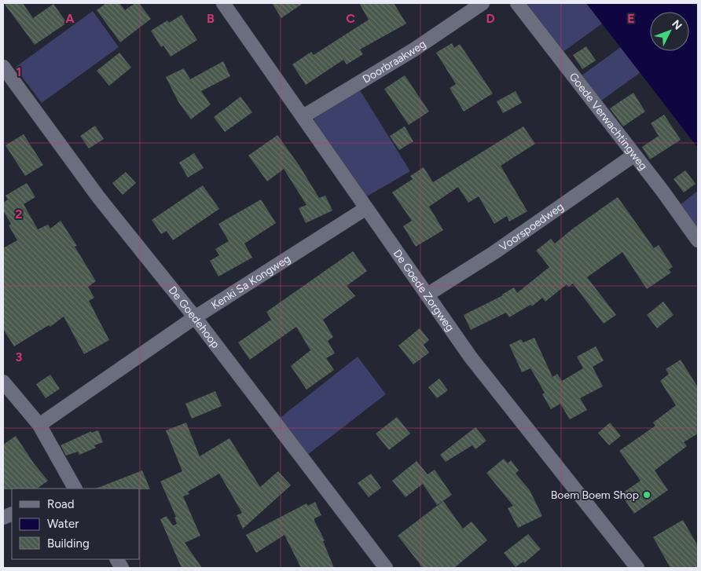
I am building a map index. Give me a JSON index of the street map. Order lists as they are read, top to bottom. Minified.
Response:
{"streets":{"street":["Doorbraakweg","Goede Verwachtingweg","Voorspoedweg","Kenki Sa Kongweg","De Goede Zorgweg","De Goedehoop"]},"crossings":[["Doorbraakweg","De Goede Zorgweg"],["Goede Verwachtingweg","Voorspoedweg"],["Voorspoedweg","De Goede Zorgweg"],["Kenki Sa Kongweg","De Goede Zorgweg"],["Kenki Sa Kongweg","De Goedehoop"]],"places":["Boem Boem Shop"],"legend":["Road","Water","Building"],"north":"top right","grid":{"columns":["A","B","C","D","E"],"rows":["1","2","3"]}}
